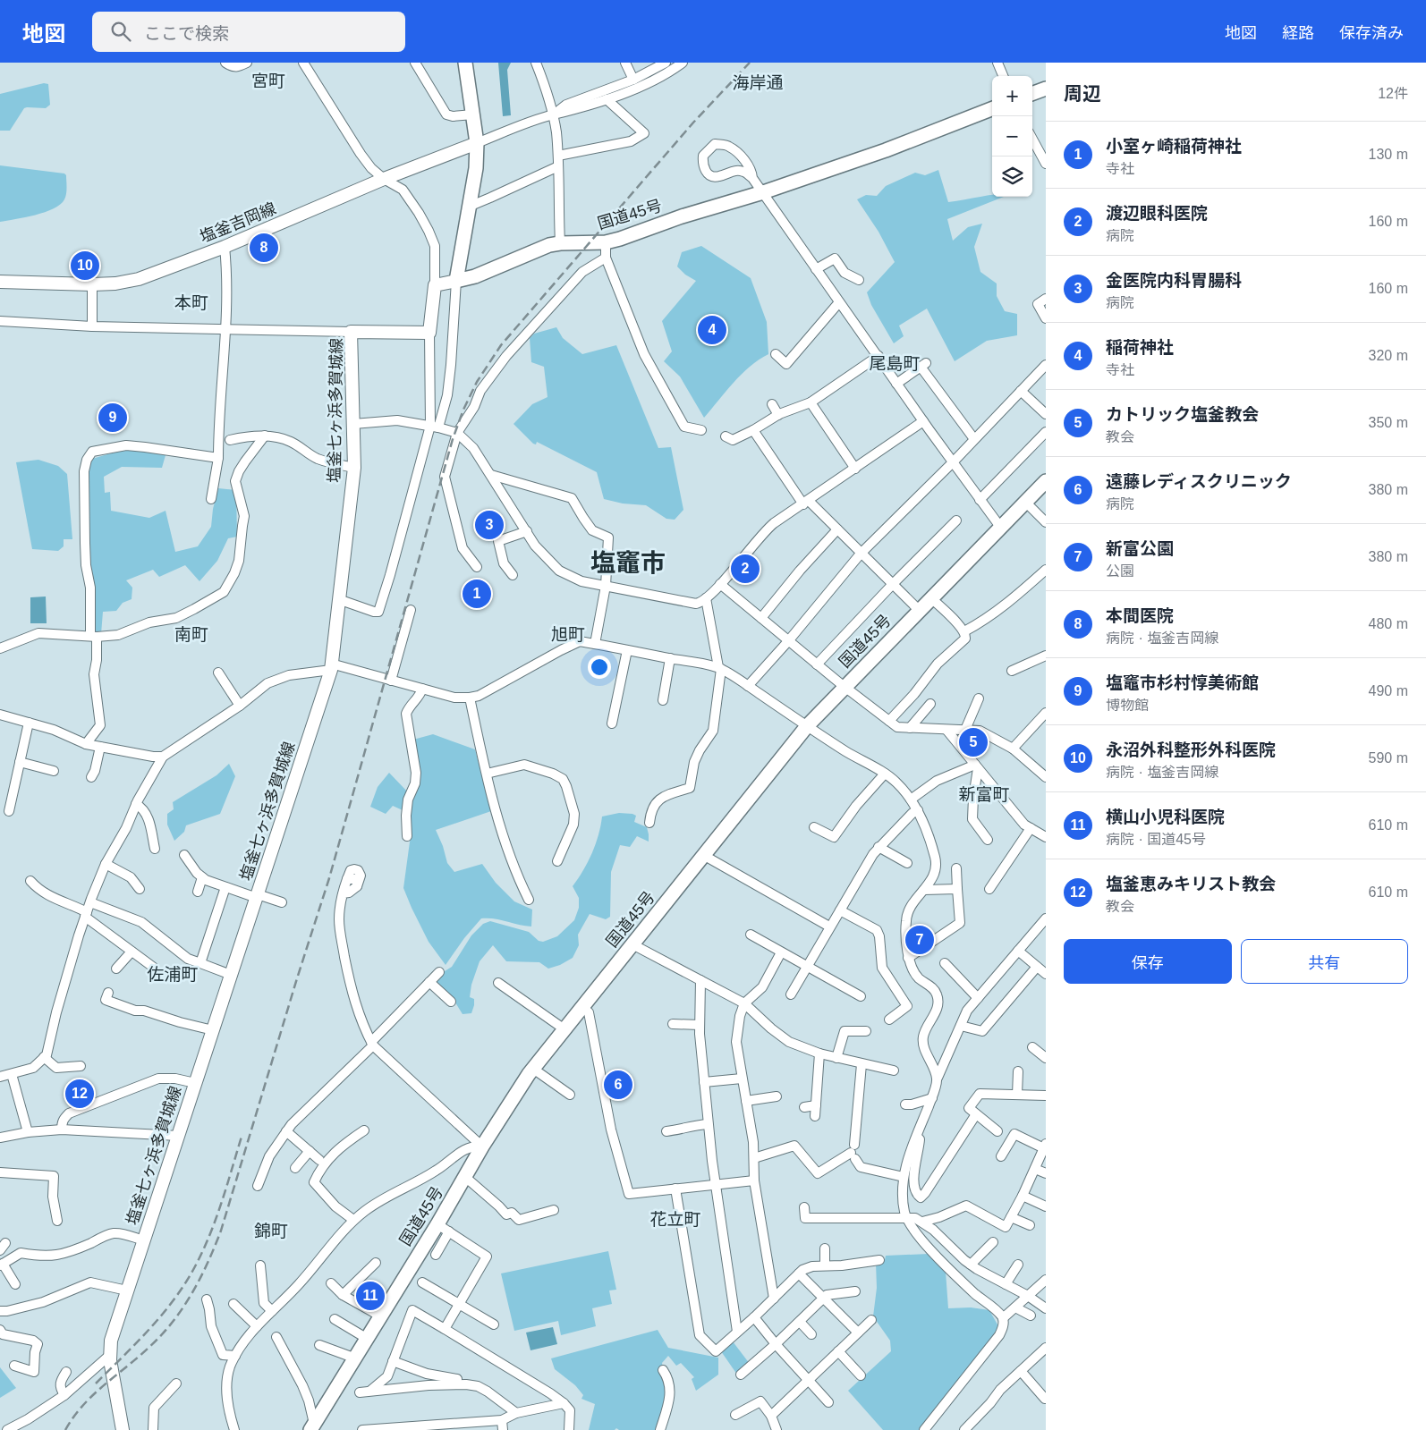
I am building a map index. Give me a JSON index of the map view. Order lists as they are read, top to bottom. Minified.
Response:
{"streets":{"highway":["国道45号"],"main road":["塩釜吉岡線","塩釜七ヶ浜多賀城線"]},"districts":["宮町","海岸通","本町","尾島町","塩竈市","南町","旭町","新富町","佐浦町","花立町","錦町"],"page":{"header":"地図","search":"ここで検索","nav":["地図","経路","保存済み"],"heading":["周辺","12件"],"map_buttons":["+","−"],"list":[{"mark":"1","name":"小室ヶ崎稲荷神社","note":"寺社","value":"130 m"},{"mark":"2","name":"渡辺眼科医院","note":"病院","value":"160 m"},{"mark":"3","name":"金医院内科胃腸科","note":"病院","value":"160 m"},{"mark":"4","name":"稲荷神社","note":"寺社","value":"320 m"},{"mark":"5","name":"カトリック塩釜教会","note":"教会","value":"350 m"},{"mark":"6","name":"遠藤レディスクリニック","note":"病院","value":"380 m"},{"mark":"7","name":"新富公園","note":"公園","value":"380 m"},{"mark":"8","name":"本間医院","note":"病院 · 塩釜吉岡線","value":"480 m"},{"mark":"9","name":"塩竈市杉村惇美術館","note":"博物館","value":"490 m"},{"mark":"10","name":"永沼外科整形外科医院","note":"病院 · 塩釜吉岡線","value":"590 m"},{"mark":"11","name":"横山小児科医院","note":"病院 · 国道45号","value":"610 m"},{"mark":"12","name":"塩釜恵みキリスト教会","note":"教会","value":"610 m"}],"pins":["8","10","4","9","3","2","1","5","7","6","12","11"],"buttons":["保存","共有"]}}
